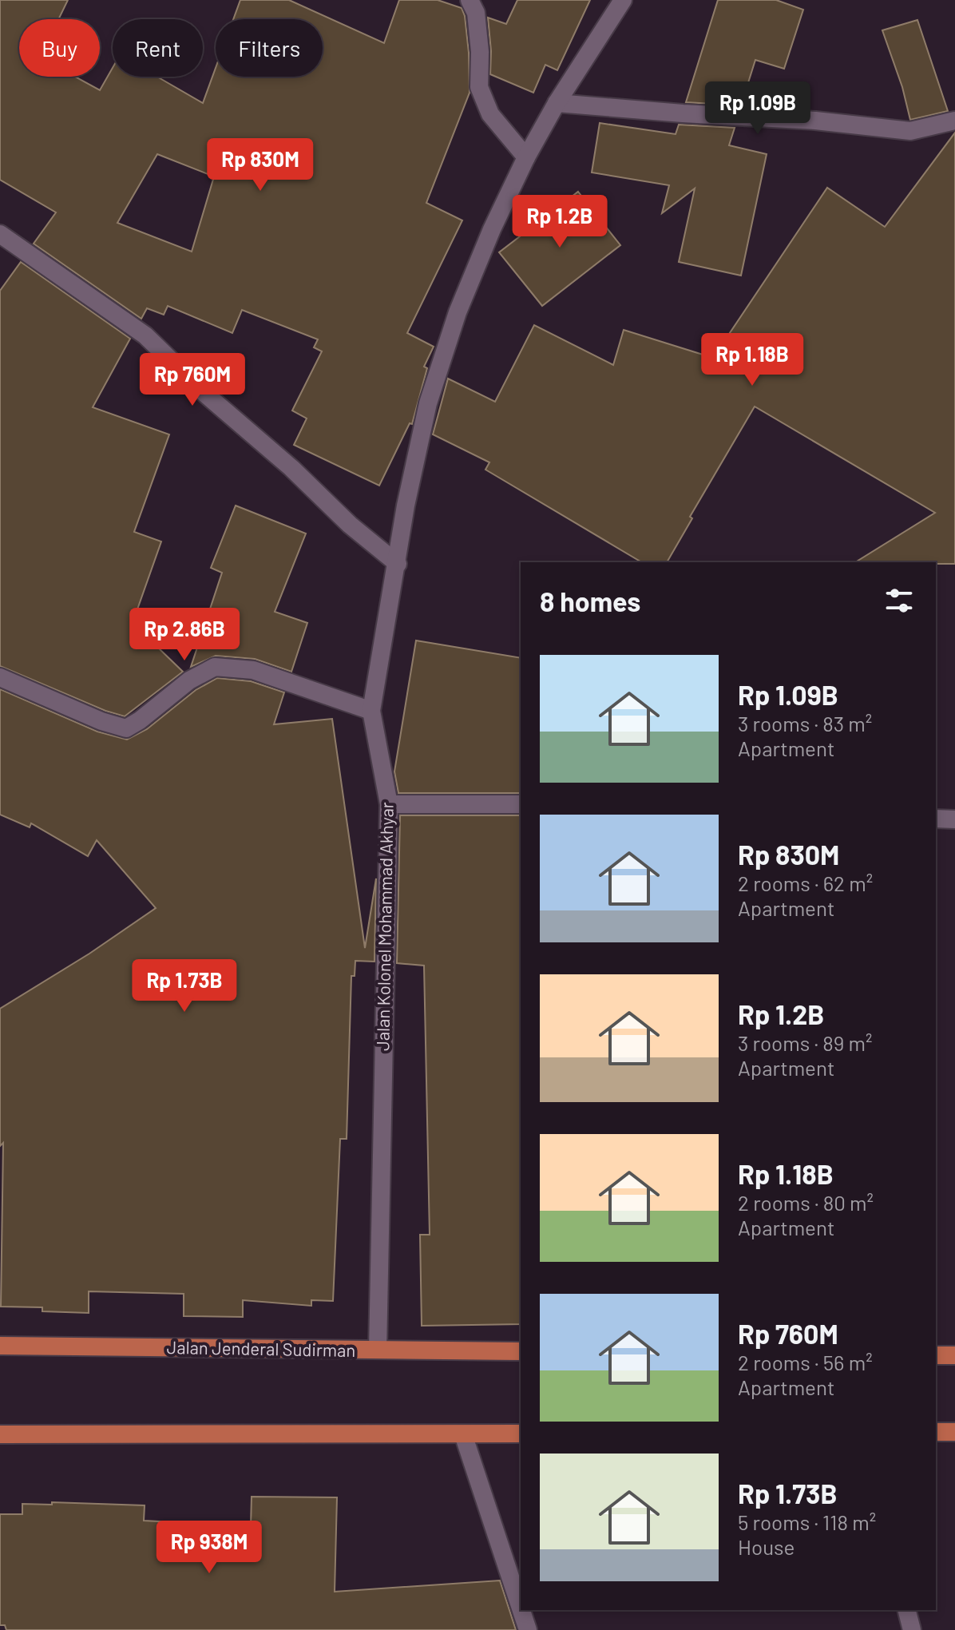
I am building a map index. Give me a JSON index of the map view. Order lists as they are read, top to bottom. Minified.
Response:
{"streets":{"main road":["Jalan Jenderal Sudirman"],"street":["Jalan Kolonel Mohammad Akhyar"]},"crossings":[["Jalan Kolonel Mohammad Akhyar","Jalan Jenderal Sudirman"]],"page":{"chip":["Buy","Rent","Filters"],"price":["Rp 1.09B","Rp 830M","Rp 1.2B","Rp 1.18B","Rp 760M","Rp 2.86B","Rp 1.73B","Rp 938M"],"heading":"8 homes","list":[{"name":"Rp 1.09B","note":"3 rooms · 83 m² · Apartment"},{"name":"Rp 830M","note":"2 rooms · 62 m² · Apartment"},{"name":"Rp 1.2B","note":"3 rooms · 89 m² · Apartment"},{"name":"Rp 1.18B","note":"2 rooms · 80 m² · Apartment"},{"name":"Rp 760M","note":"2 rooms · 56 m² · Apartment"},{"name":"Rp 1.73B","note":"5 rooms · 118 m² · House"}]}}
